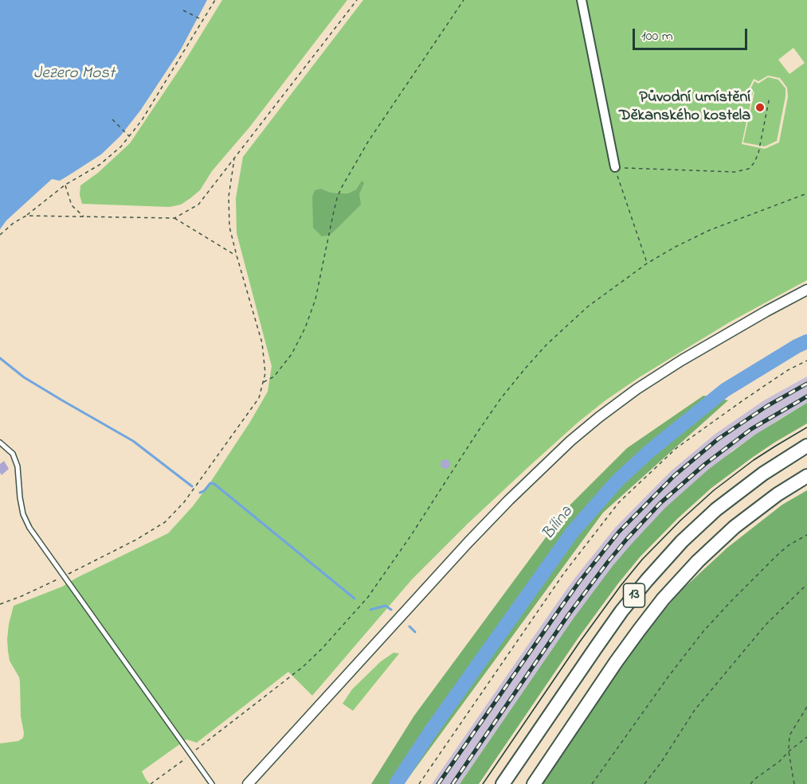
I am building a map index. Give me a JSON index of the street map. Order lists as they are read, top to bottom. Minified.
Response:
{"streets":{"highway":["13"]},"water":["Jezero Most","Bílina"],"places":["Původní umístění Děkanského kostela"],"scale_bar":"100 m"}
